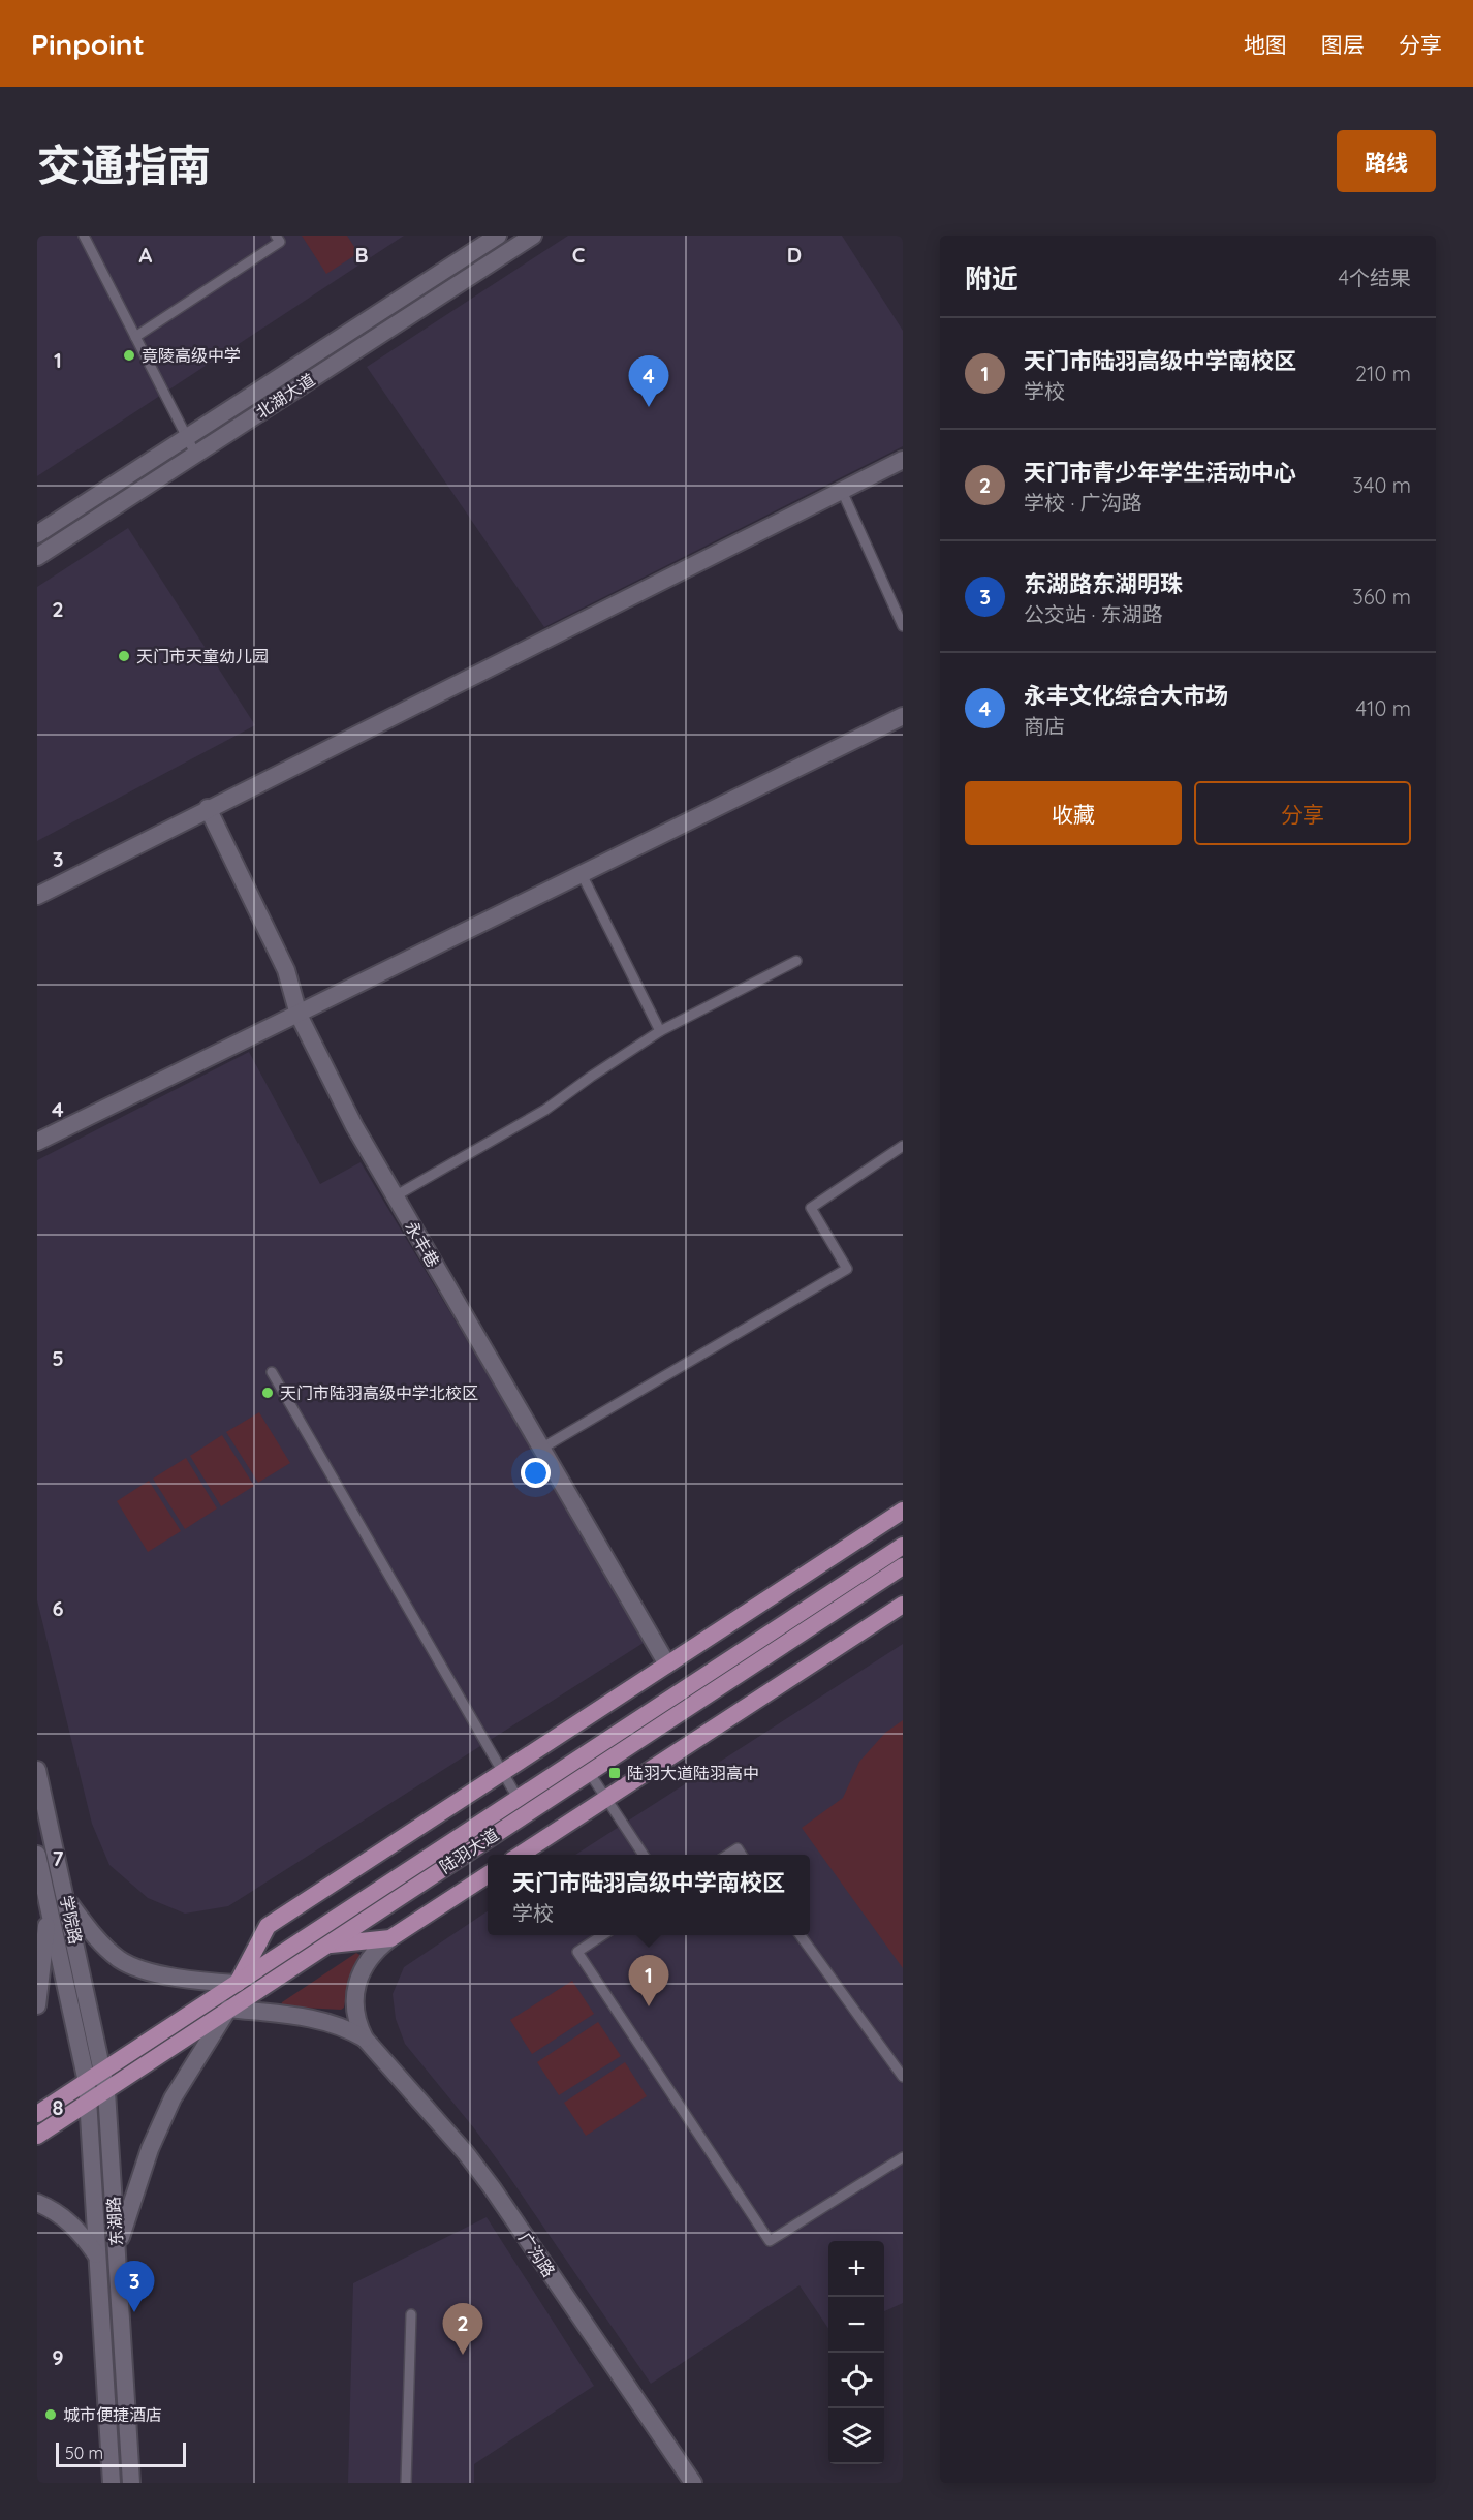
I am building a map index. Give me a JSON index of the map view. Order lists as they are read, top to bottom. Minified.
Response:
{"streets":{"main road":["陆羽大道"],"street":["北湖大道","永丰巷","学院路","东湖路","广沟路"]},"crossings":[["陆羽大道","学院路"],["陆羽大道","东湖路"],["学院路","东湖路"]],"places":{"other":["竟陵高级中学","天门市天童幼儿园","天门市陆羽高级中学北校区","城市便捷酒店"],"transit":["陆羽大道陆羽高中"]},"scale_bar":"50 m","page":{"header":"Pinpoint","nav":["地图","图层","分享"],"title":"交通指南","buttons":["路线",["收藏","分享"]],"heading":["附近","4个结果"],"list":[{"mark":"1","name":"天门市陆羽高级中学南校区","note":"学校","value":"210 m"},{"mark":"2","name":"天门市青少年学生活动中心","note":"学校 · 广沟路","value":"340 m"},{"mark":"3","name":"东湖路东湖明珠","note":"公交站 · 东湖路","value":"360 m"},{"mark":"4","name":"永丰文化综合大市场","note":"商店","value":"410 m"}],"pins":["4","1","3","2"],"popup":["天门市陆羽高级中学南校区","学校"],"map_buttons":["+","−"],"scale":"50 m"},"grid":{"columns":["A","B","C","D"],"rows":["1","2","3","4","5","6","7","8","9"]}}
